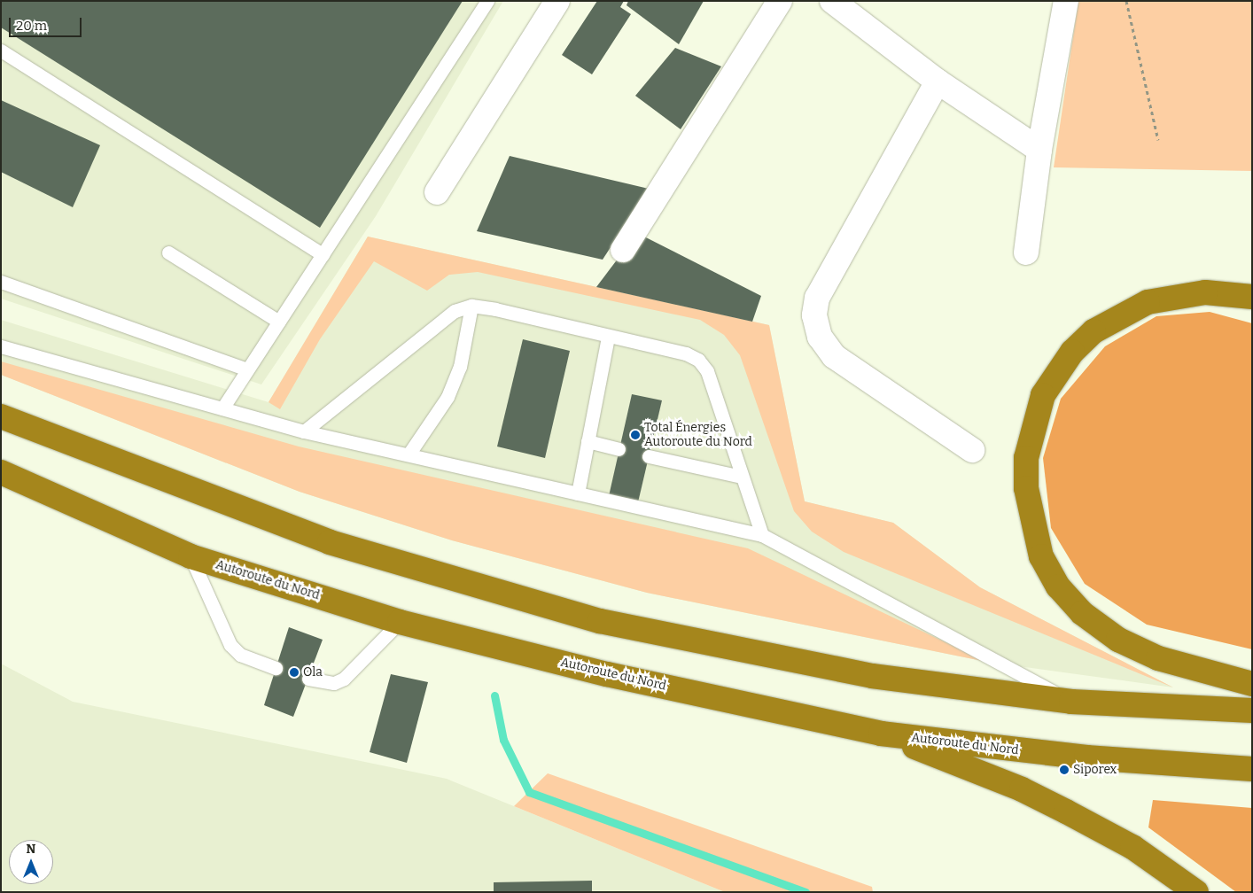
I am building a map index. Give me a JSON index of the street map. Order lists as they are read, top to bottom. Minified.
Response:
{"streets":{"highway":["Autoroute du Nord"]},"places":["Total Énergies Autoroute du Nord","Ola","Siporex"],"scale_bar":"20 m","north":"top"}
